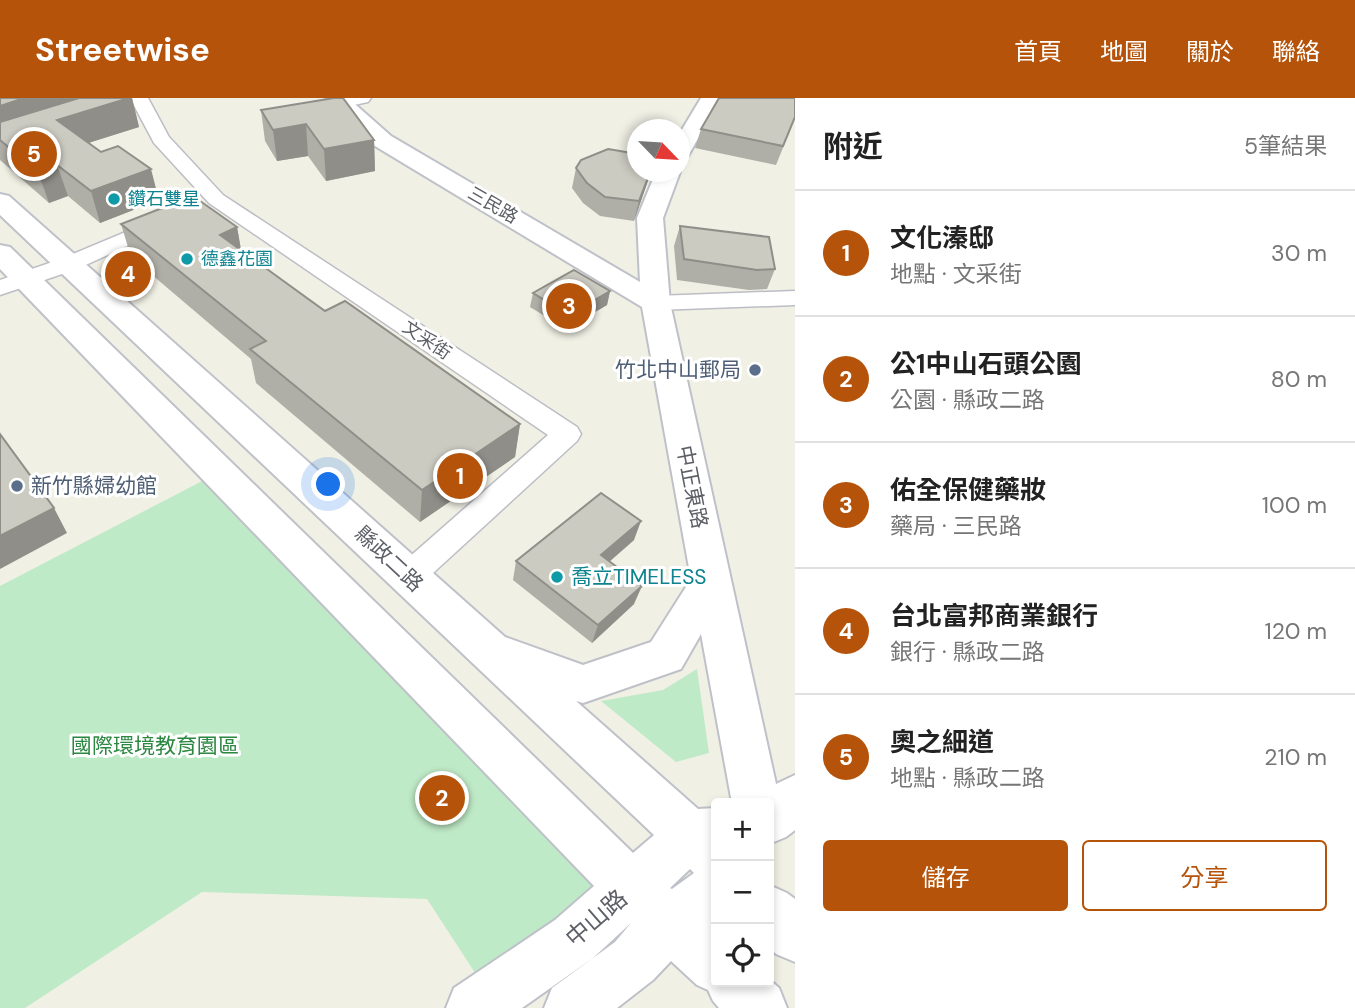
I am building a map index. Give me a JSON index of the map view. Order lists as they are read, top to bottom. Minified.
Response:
{"streets":{"street":["三民路","文采街","中正東路","縣政二路","中山路"]},"crossings":[["三民路","中正東路"],["文采街","縣政二路"],["縣政二路","中山路"]],"parks":["國際環境教育園區"],"places":["鑽石雙星","德鑫花園","竹北中山郵局","新竹縣婦幼館","喬立TIMELESS"],"north":"bottom right","page":{"header":"Streetwise","nav":["首頁","地圖","關於","聯絡"],"heading":["附近","5筆結果"],"pins":["5","4","3","1","2"],"list":[{"mark":"1","name":"文化溱邸","note":"地點 · 文采街","value":"30 m"},{"mark":"2","name":"公1中山石頭公園","note":"公園 · 縣政二路","value":"80 m"},{"mark":"3","name":"佑全保健藥妝","note":"藥局 · 三民路","value":"100 m"},{"mark":"4","name":"台北富邦商業銀行","note":"銀行 · 縣政二路","value":"120 m"},{"mark":"5","name":"奧之細道","note":"地點 · 縣政二路","value":"210 m"}],"map_buttons":["+","−"],"buttons":["儲存","分享"]}}
